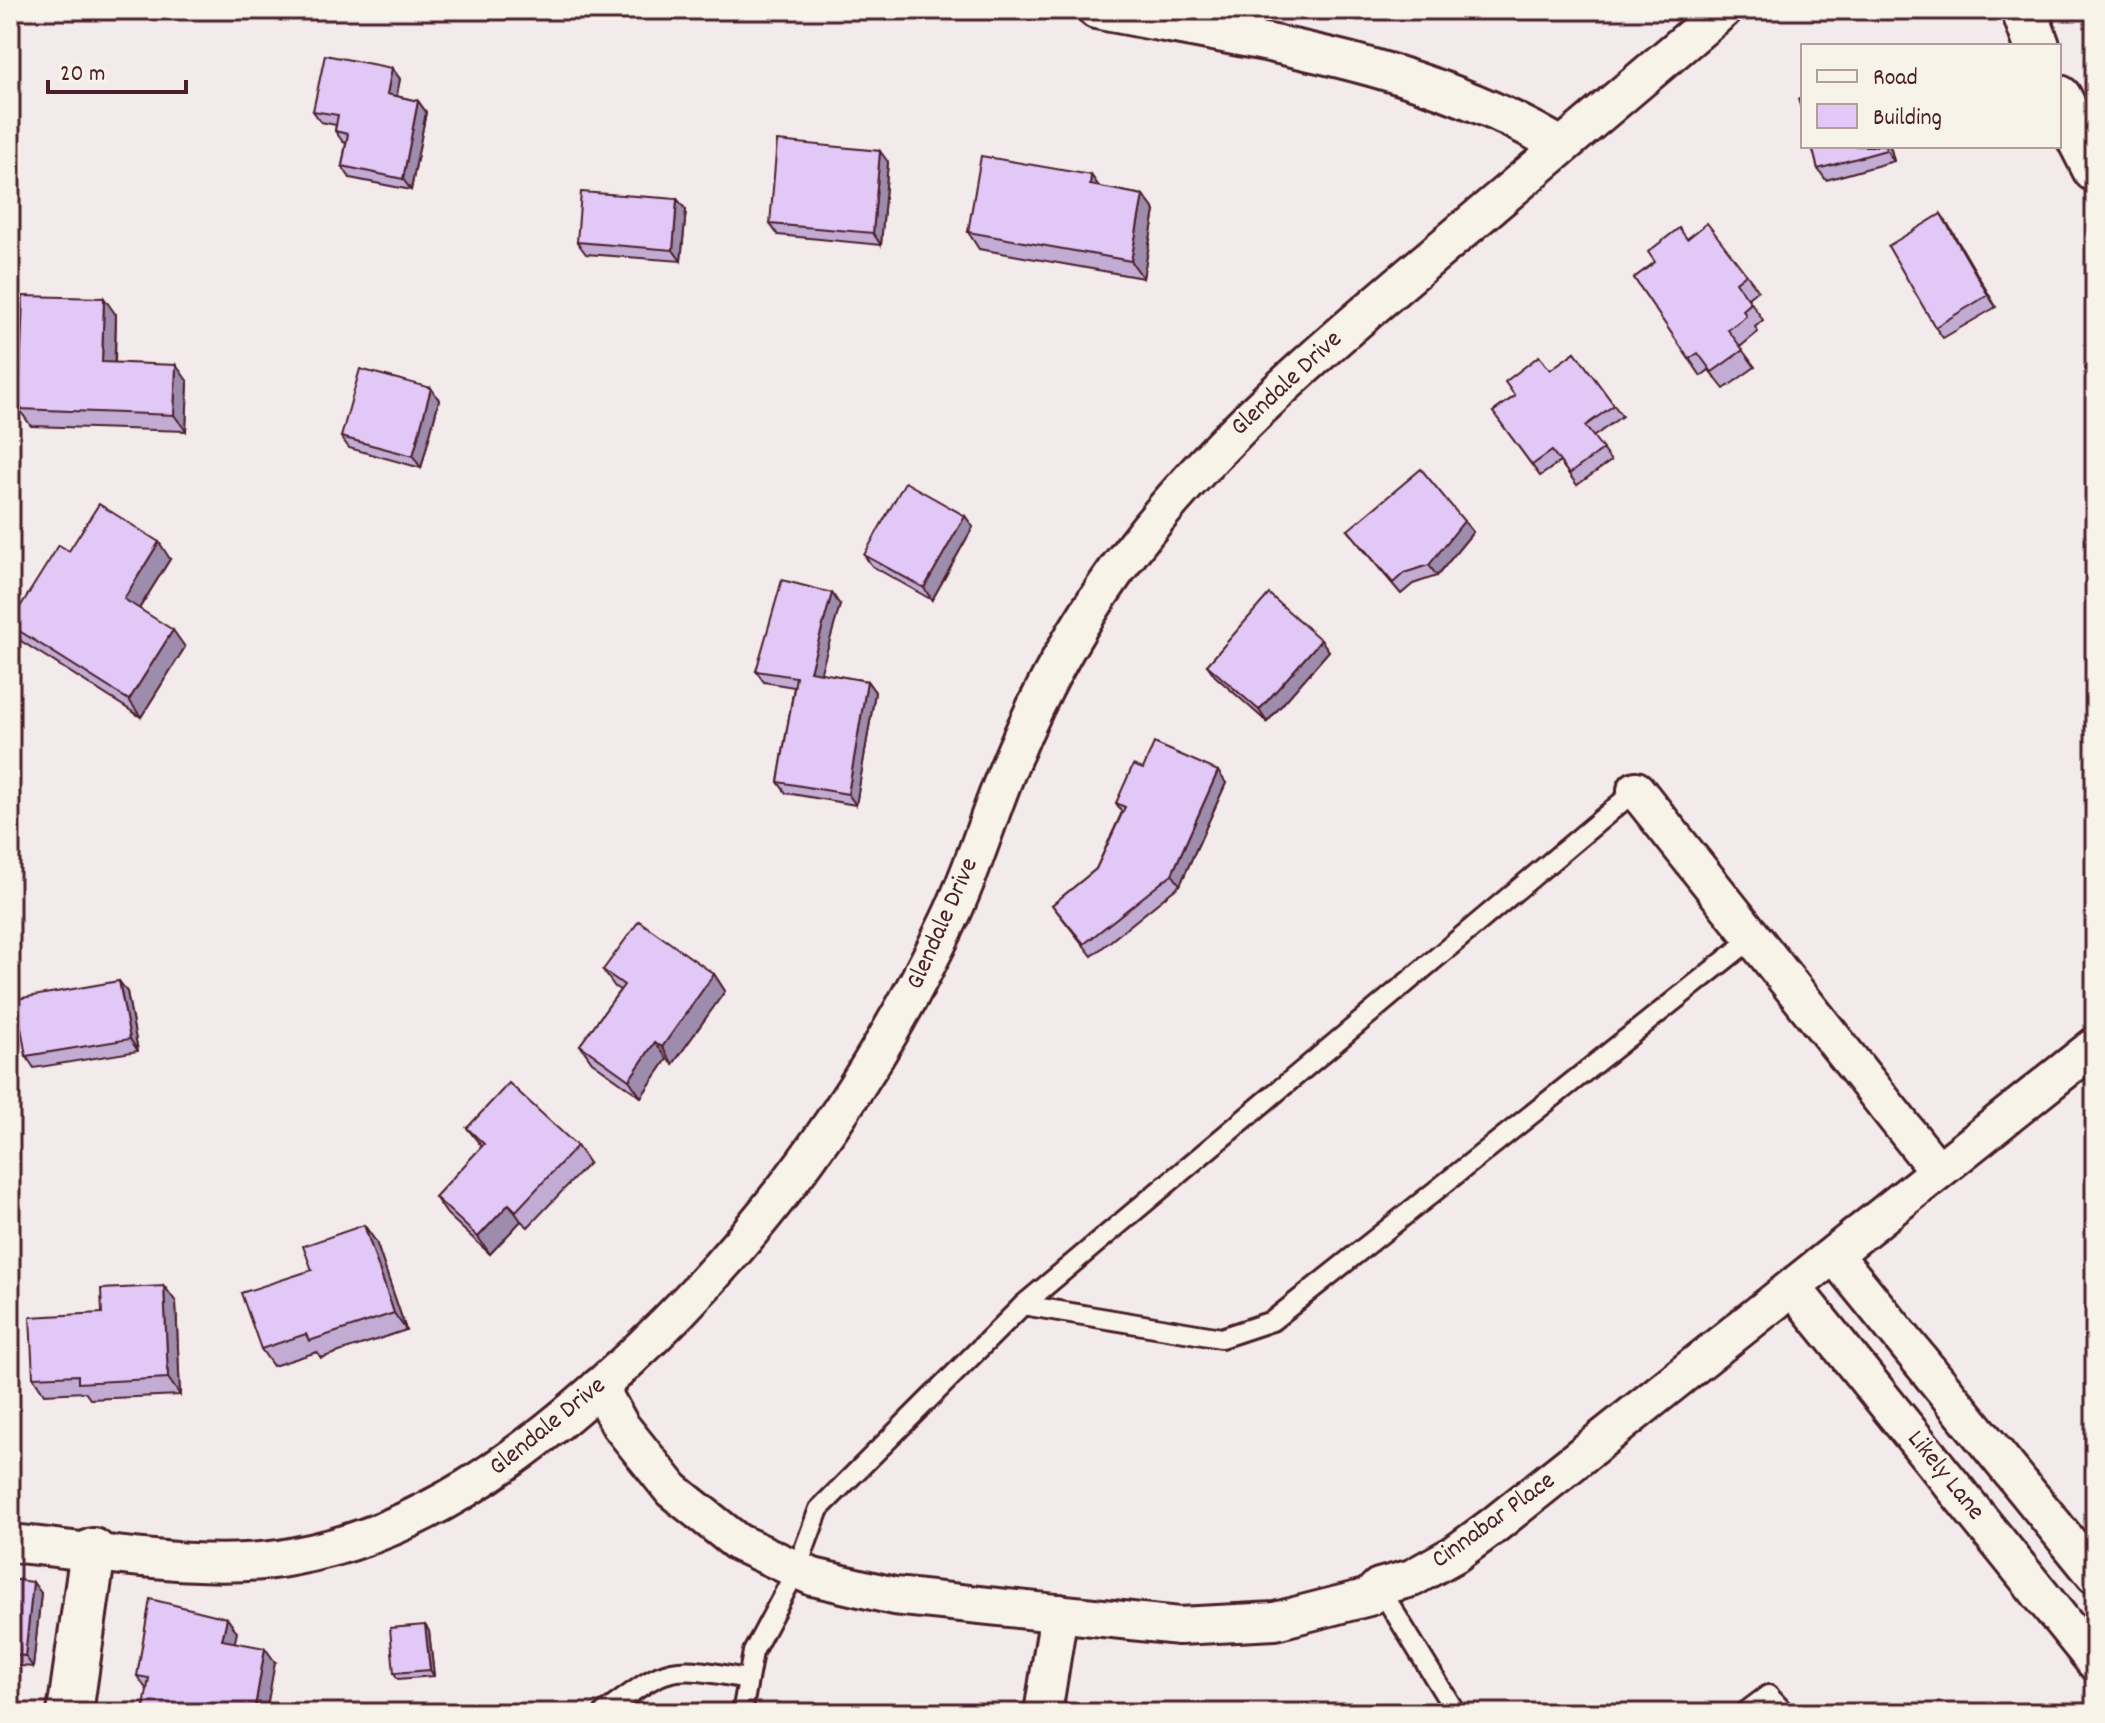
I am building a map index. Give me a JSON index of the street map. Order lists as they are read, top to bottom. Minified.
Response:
{"streets":{"street":["Glendale Drive","Likely Lane","Cinnabar Place"]},"crossings":[["Glendale Drive","Cinnabar Place"],["Likely Lane","Cinnabar Place"]],"legend":["Road","Building"],"scale_bar":"20 m"}
